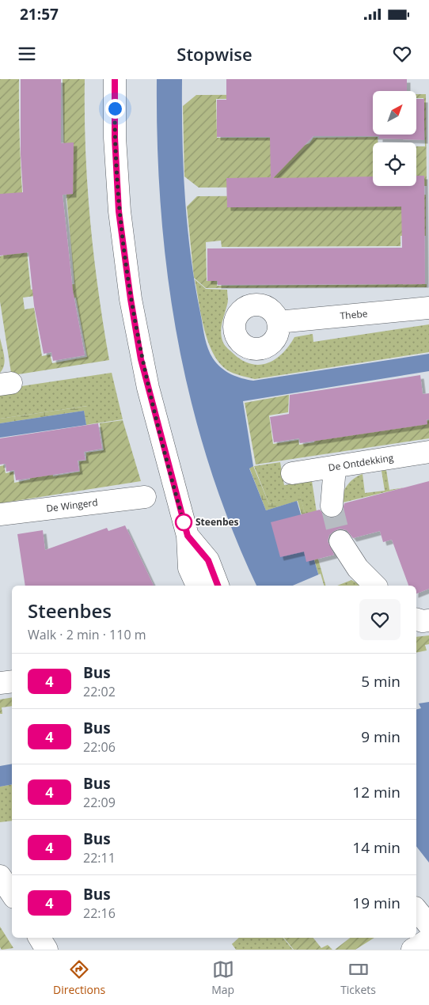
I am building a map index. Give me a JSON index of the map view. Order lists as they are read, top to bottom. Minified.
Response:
{"streets":{"street":["Thebe","De Ontdekking","De Wingerd"]},"places":["Steenbes"],"lines":["bus line 4"],"north":"top right","page":{"status":"21:57","header":"Stopwise","heading":["Steenbes","Walk · 2 min · 110 m"],"list":[{"mark":"4","name":"Bus","note":"22:02","value":"5 min"},{"mark":"4","name":"Bus","note":"22:06","value":"9 min"},{"mark":"4","name":"Bus","note":"22:09","value":"12 min"},{"mark":"4","name":"Bus","note":"22:11","value":"14 min"},{"mark":"4","name":"Bus","note":"22:16","value":"19 min"}],"tabs":["Directions","Map","Tickets"]}}
